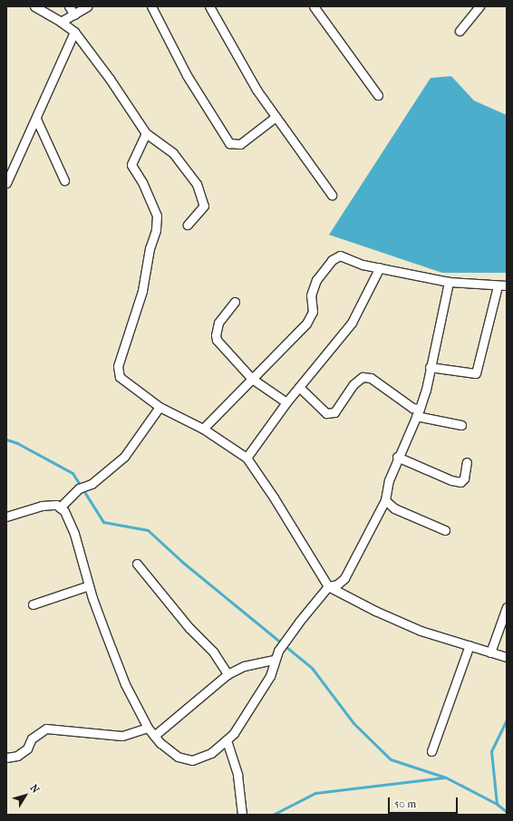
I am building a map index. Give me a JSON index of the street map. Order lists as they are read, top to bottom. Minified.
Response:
{"scale_bar":"50 m","north":"top right"}
